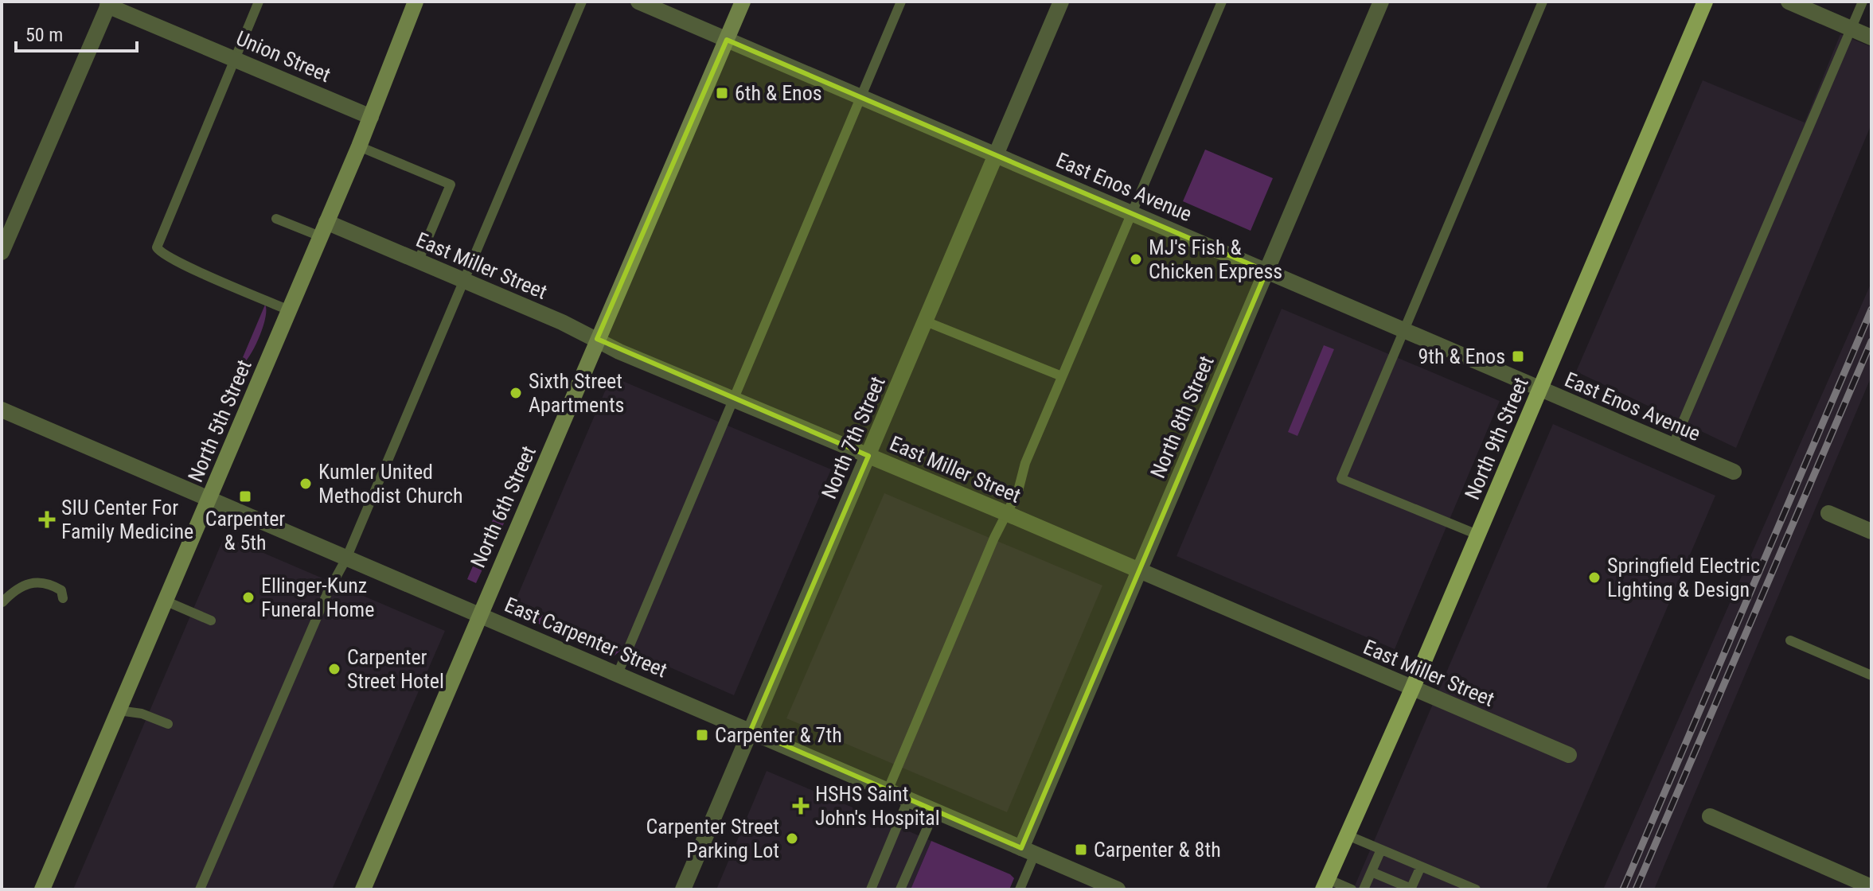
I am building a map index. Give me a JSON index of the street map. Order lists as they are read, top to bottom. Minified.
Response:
{"streets":{"main road":["North 5th Street","North 9th Street","North 6th Street"],"street":["Union Street","East Enos Avenue","East Miller Street","North 8th Street","North 7th Street","East Carpenter Street"]},"crossings":[["Union Street","North 5th Street"],["East Enos Avenue","North 8th Street"],["East Enos Avenue","North 7th Street"],["East Enos Avenue","North 9th Street"],["East Enos Avenue","North 6th Street"],["East Miller Street","North 8th Street"],["East Miller Street","North 5th Street"],["East Miller Street","North 7th Street"],["East Miller Street","North 9th Street"],["East Miller Street","North 6th Street"],["North 8th Street","East Carpenter Street"],["North 5th Street","East Carpenter Street"],["North 7th Street","East Carpenter Street"],["North 6th Street","East Carpenter Street"]],"places":{"transit":["6th & Enos","9th & Enos","Carpenter & 5th","Carpenter & 7th","Carpenter & 8th"],"other":["MJ's Fish & Chicken Express","Sixth Street Apartments","Kumler United Methodist Church","Springfield Electric Lighting & Design","Ellinger-Kunz Funeral Home","Carpenter Street Hotel","Carpenter Street Parking Lot"],"health":["SIU Center For Family Medicine","HSHS Saint John's Hospital"]},"scale_bar":"50 m"}
